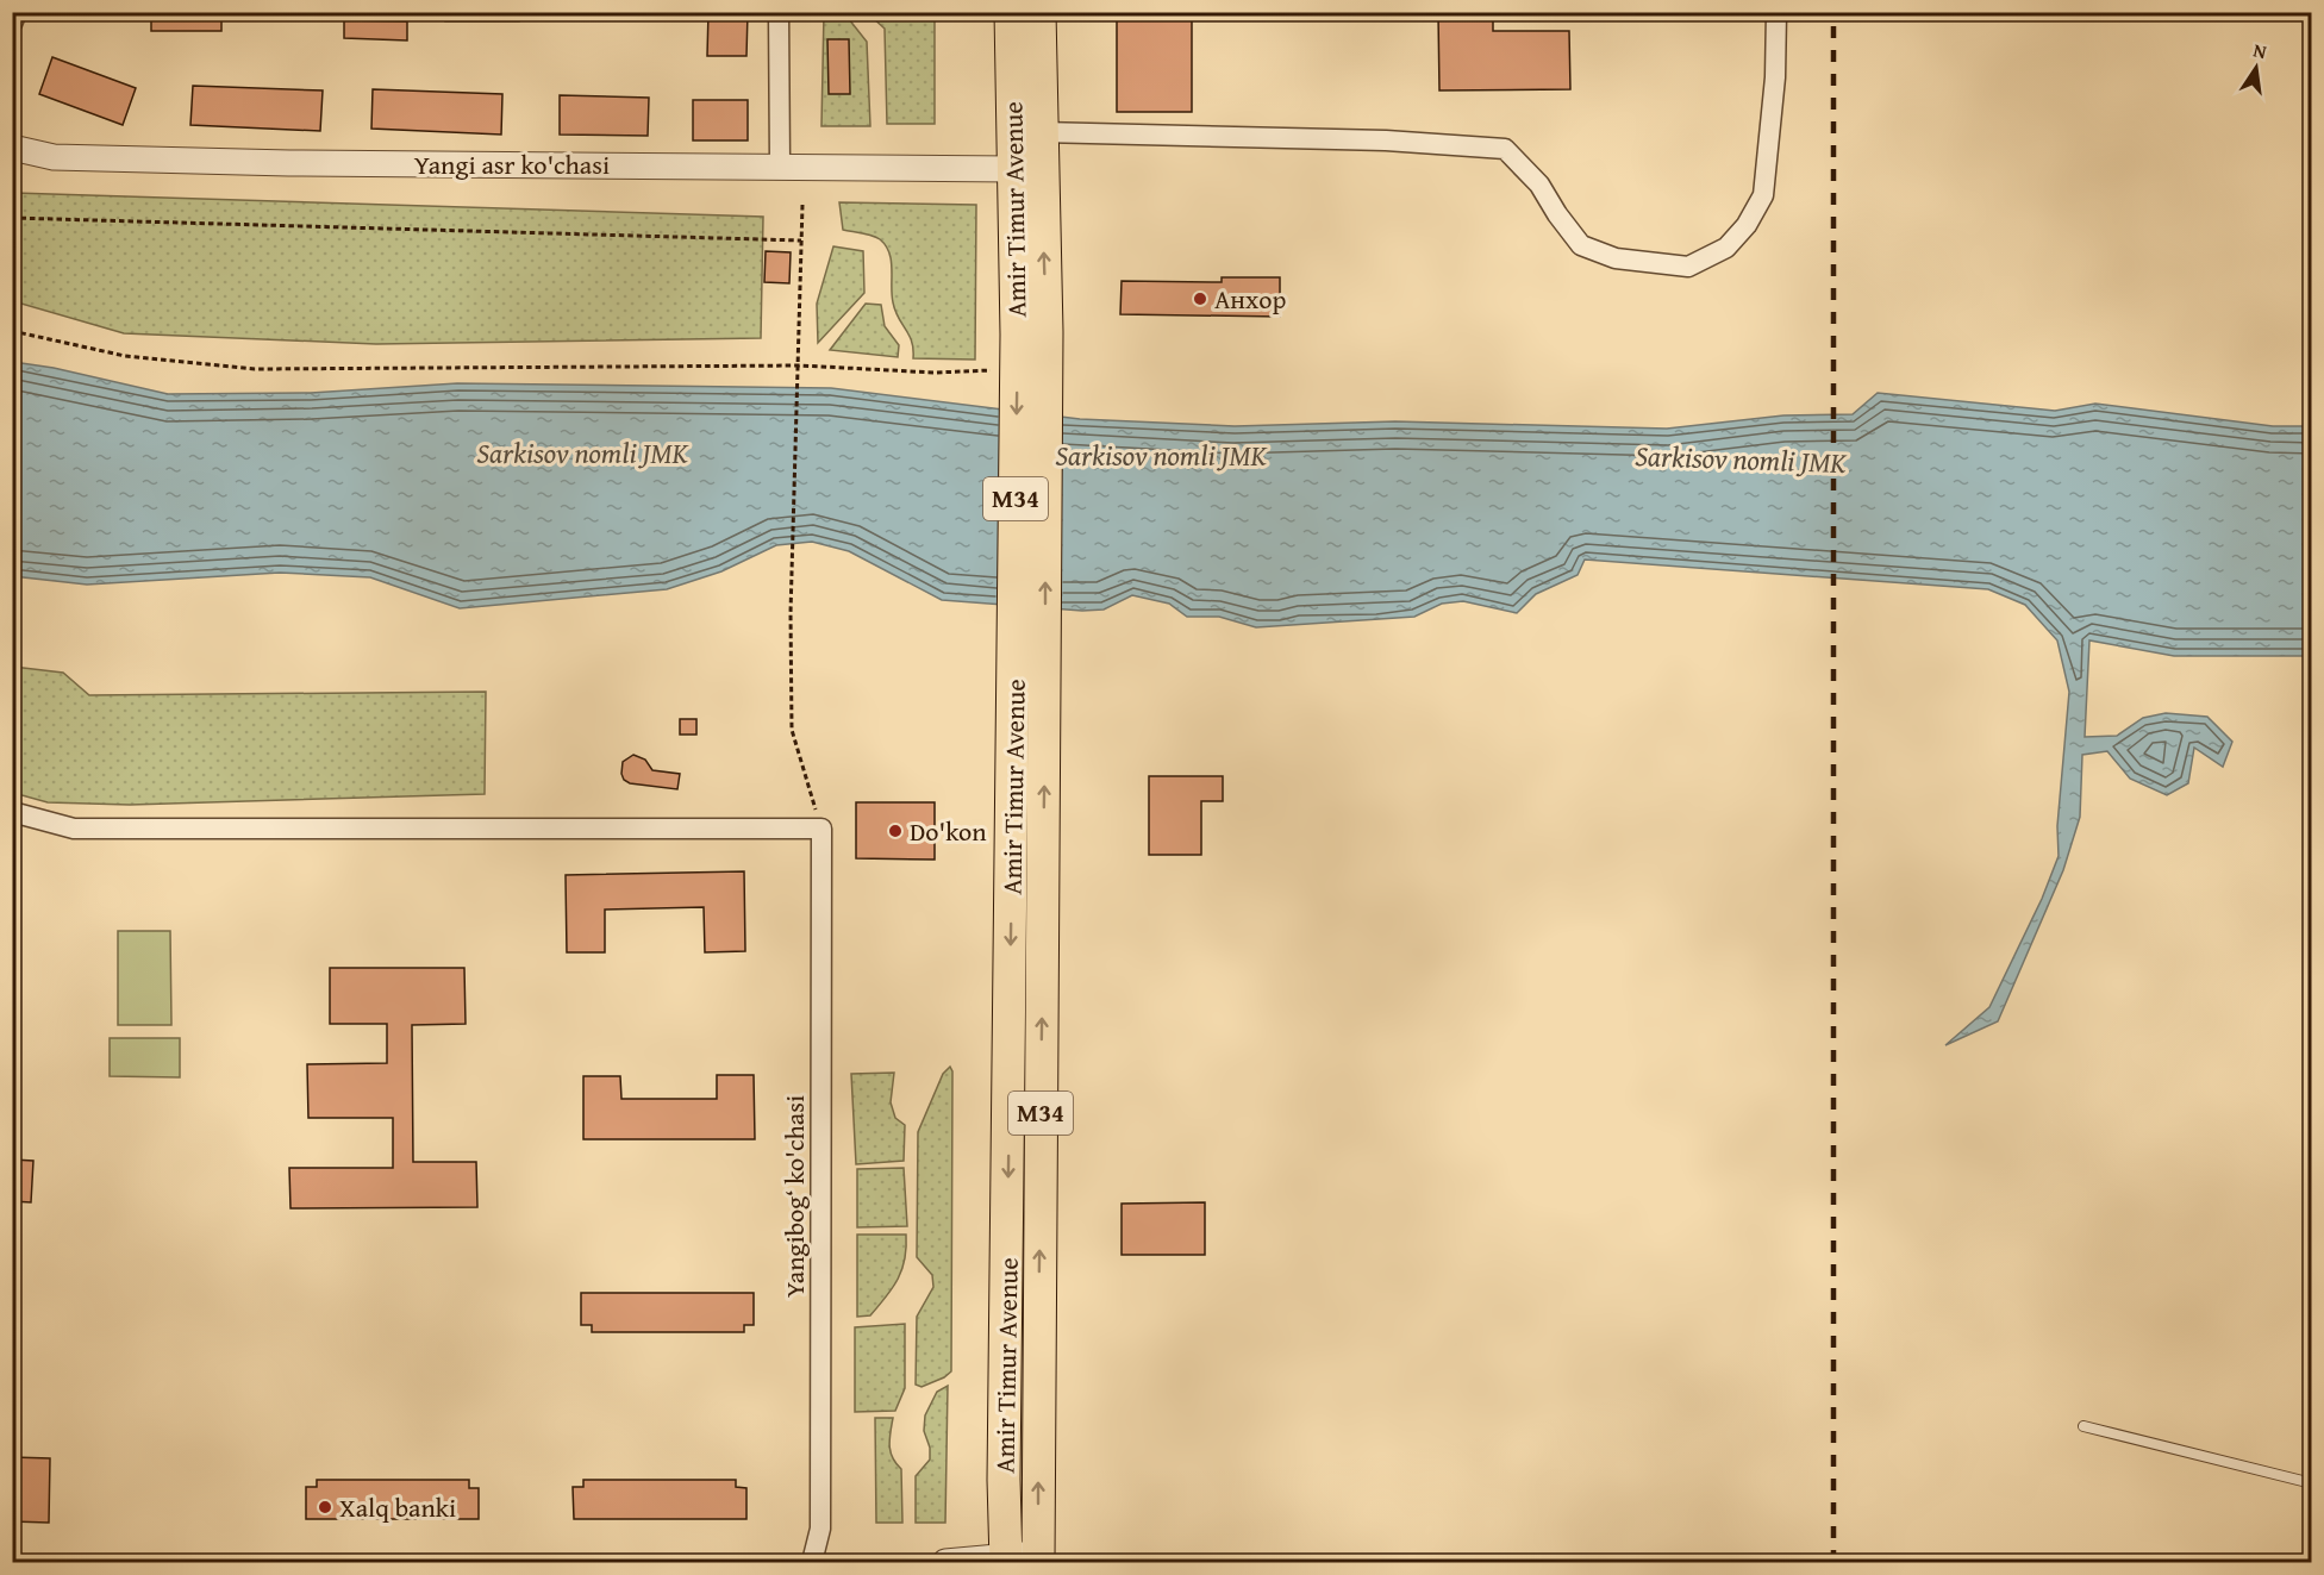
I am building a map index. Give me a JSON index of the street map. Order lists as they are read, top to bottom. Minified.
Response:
{"streets":{"highway":["Amir Timur Avenue","M34"],"street":["Yangi asr ko'chasi","Yangibog‘ ko'chasi"]},"crossings":[["Yangi asr ko'chasi","Amir Timur Avenue"]],"water":["Sarkisov nomli JMK"],"places":["Анхор","Do'kon","Xalq banki"],"north":"top"}
